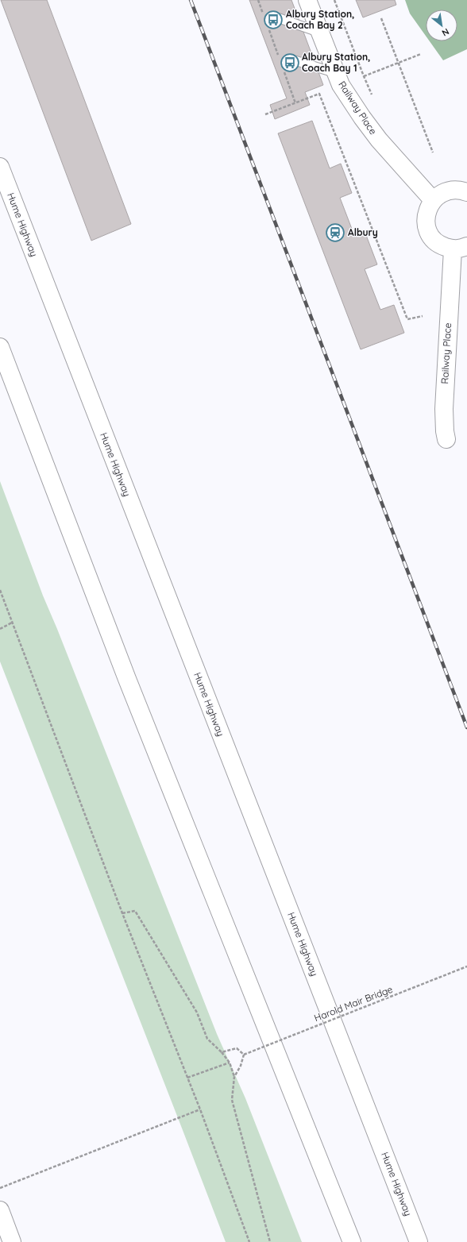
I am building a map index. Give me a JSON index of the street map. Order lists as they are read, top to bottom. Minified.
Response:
{"streets":{"main road":["Railway Place","Hume Highway"],"path":["Harold Mair Bridge"]},"places":{"bus stop":["Albury Station, Coach Bay 2","Albury Station, Coach Bay 1"],"station":["Albury"]},"north":"bottom right"}
